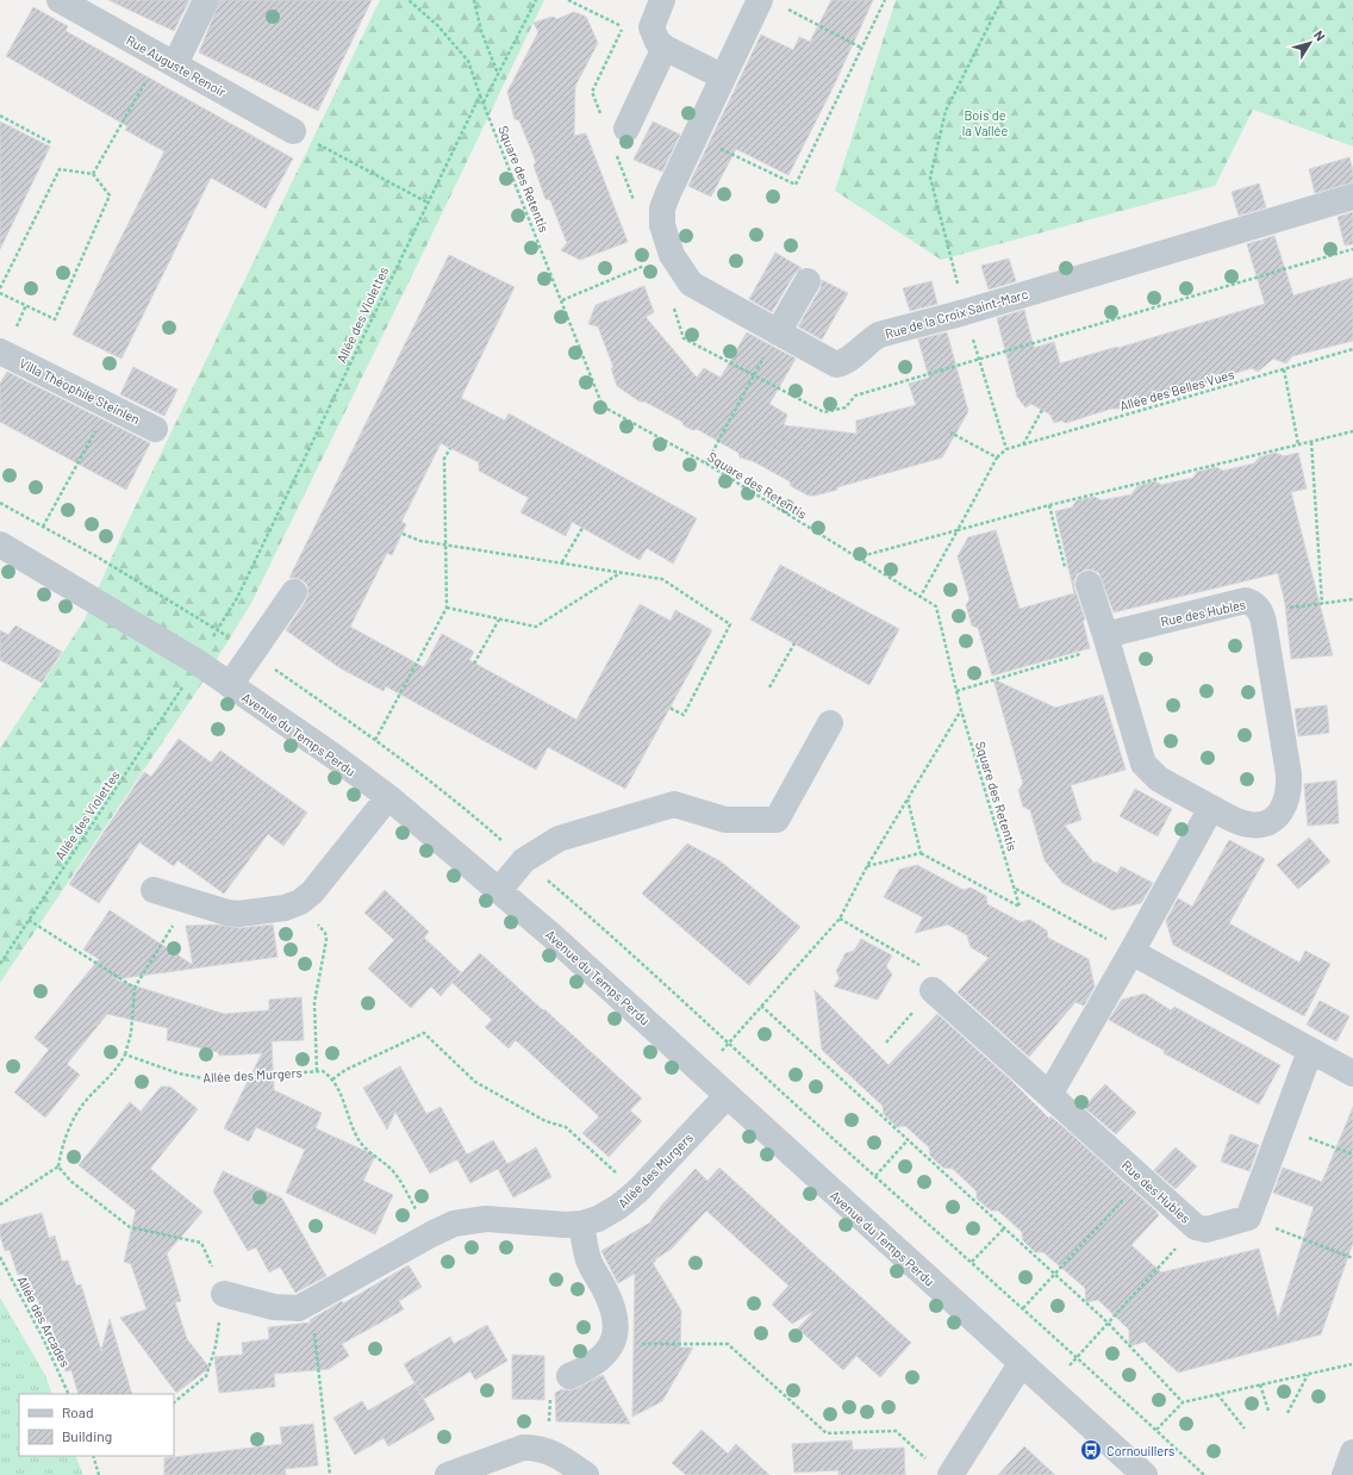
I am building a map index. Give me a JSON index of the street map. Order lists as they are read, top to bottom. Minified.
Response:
{"streets":{"street":["Rue Auguste Renoir","Rue de la Croix Saint-Marc","Villa Théophile Steinlen","Rue des Hubles","Avenue du Temps Perdu","Allée des Murgers"],"path":["Square des Retentis","Allée des Violettes","Allée des Belles Vues","Allée des Arcades"]},"crossings":[["Square des Retentis","Allée des Violettes"],["Avenue du Temps Perdu","Allée des Murgers"]],"parks":["Bois de la Vallée"],"places":{"bus stop":["Cornouillers"]},"legend":["Road","Building"],"north":"top right"}
